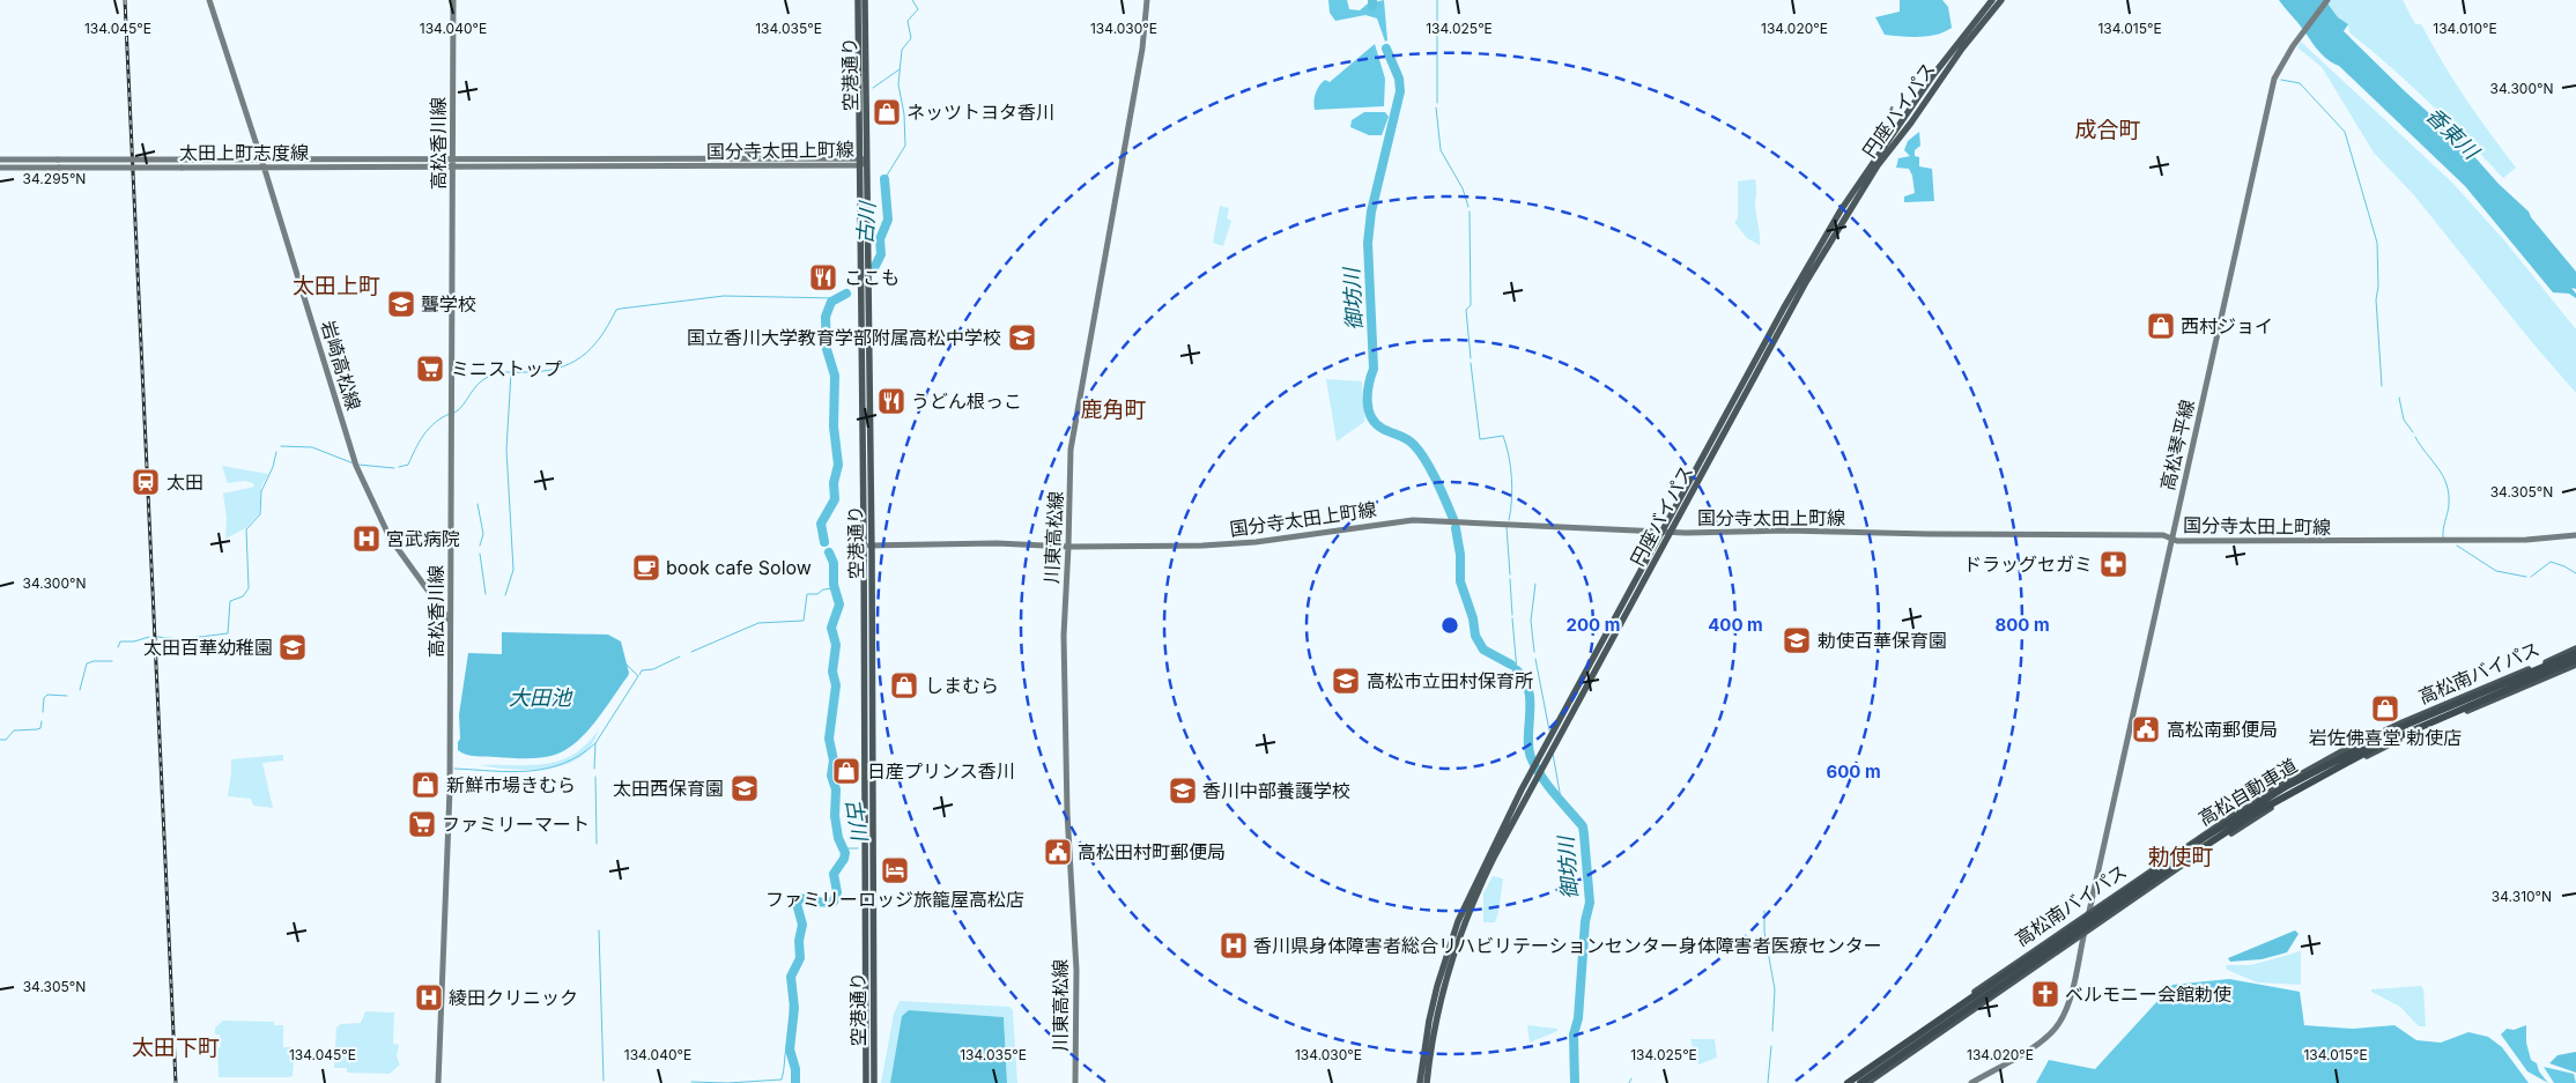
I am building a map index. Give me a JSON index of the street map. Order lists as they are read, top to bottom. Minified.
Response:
{"streets":{"highway":["空港通り","円座バイパス","高松南バイパス","高松自動車道"],"main road":["高松香川線","国分寺太田上町線","太田上町志度線","岩崎高松線","高松琴平線","川東高松線"]},"crossings":[["空港通り","国分寺太田上町線"],["円座バイパス","国分寺太田上町線"],["高松香川線","国分寺太田上町線"],["高松香川線","太田上町志度線"],["高松香川線","岩崎高松線"],["国分寺太田上町線","太田上町志度線"],["国分寺太田上町線","高松琴平線"],["国分寺太田上町線","川東高松線"],["太田上町志度線","岩崎高松線"],["高松琴平線","高松南バイパス"],["高松南バイパス","高松自動車道"]],"districts":["成合町","太田上町","鹿角町","勅使町","太田下町"],"water":["香東川","古川","御坊川","大田池"],"places":{"shop":["ネッツトヨタ香川","西村ジョイ","しまむら","岩佐佛喜堂 勅使店","日産プリンス香川","新鮮市場きむら"],"restaurant":["ここも","うどん根っこ"],"school or university":["聾学校","国立香川大学教育学部附属高松中学校","勅使百華保育園","太田百華幼稚園","高松市立田村保育所","太田西保育園","香川中部養護学校"],"supermarket":["ミニストップ","ファミリーマート"],"station":["太田"],"hospital":["宮武病院","香川県身体障害者総合リハビリテーションセンター身体障害者医療センター","綾田クリニック"],"pharmacy":["ドラッグセガミ"],"cafe":["book cafe Solow"],"public building":["高松南郵便局","高松田村町郵便局"],"hotel":["ファミリーロッジ旅籠屋高松店"],"church":["ベルモニー会館勅使"]},"coordinates":["134.045°E","134.040°E","134.035°E","134.030°E","134.025°E","134.020°E","134.015°E","134.010°E","34.300°N","34.295°N","34.305°N","34.310°N"],"rings":["200 m","400 m","800 m","600 m"]}
